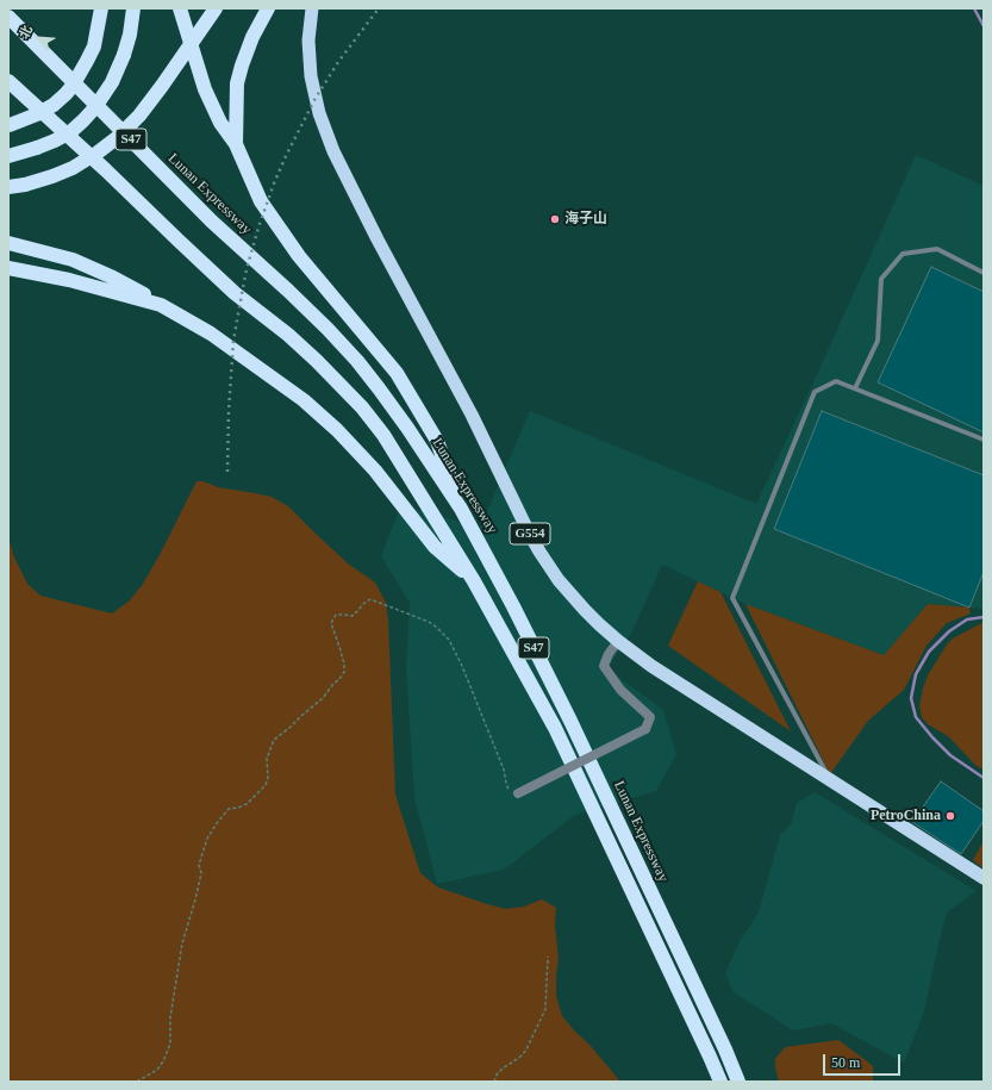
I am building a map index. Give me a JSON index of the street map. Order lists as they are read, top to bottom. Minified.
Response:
{"streets":{"highway":["S47","Lunan Expressway","G554"]},"places":["海子山","PetroChina"],"scale_bar":"50 m","north":"top left"}
